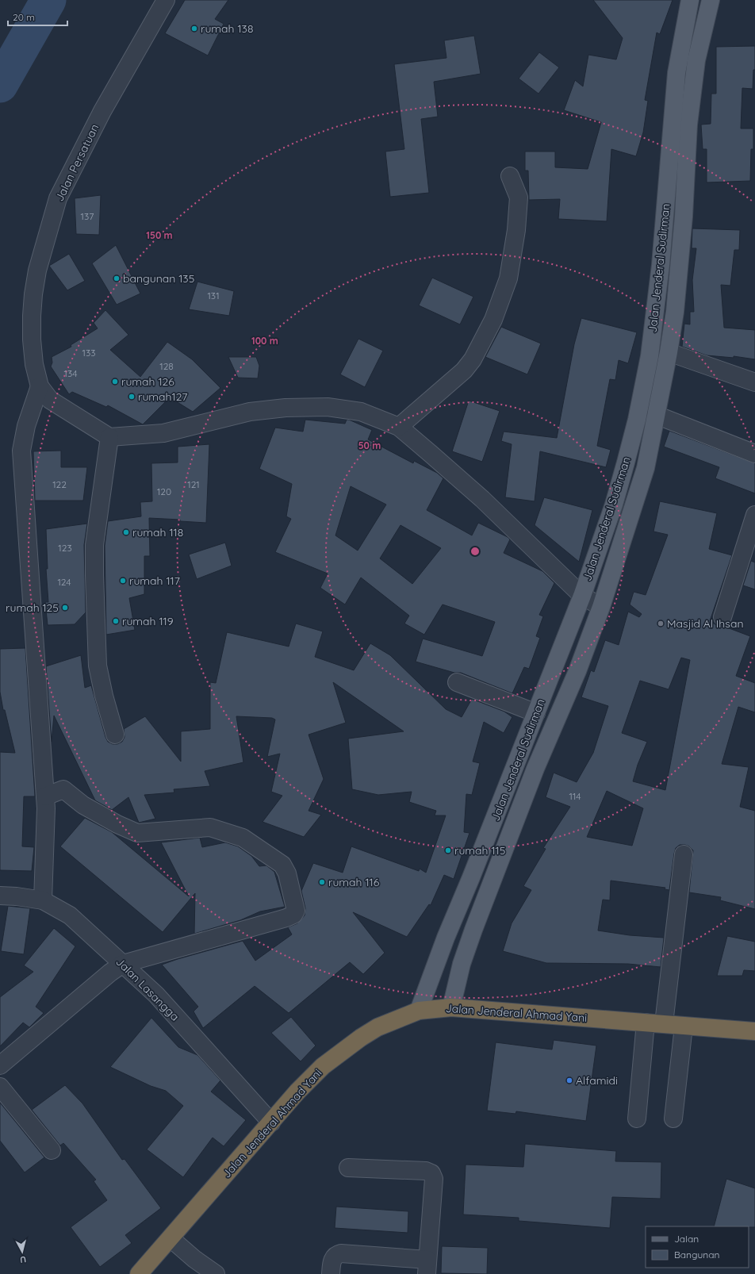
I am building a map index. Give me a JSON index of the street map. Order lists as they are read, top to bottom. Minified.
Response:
{"streets":{"highway":["Jalan Jenderal Ahmad Yani"],"main road":["Jalan Jenderal Sudirman"],"street":["Jalan Persatuan","Jalan Lasangga"]},"crossings":[["Jalan Jenderal Sudirman","Jalan Jenderal Ahmad Yani"],["Jalan Lasangga","Jalan Jenderal Ahmad Yani"]],"places":["rumah 138","bangunan 135","rumah 126","rumah127","rumah 118","rumah 117","rumah 125","rumah 119","Masjid Al Ihsan","rumah 115","rumah 116","Alfamidi"],"house_numbers":["137","131","133","128","134","122","121","120","123","124","114"],"legend":["Jalan","Bangunan"],"scale_bar":"20 m","north":"bottom","rings":["150 m","100 m","50 m"]}
